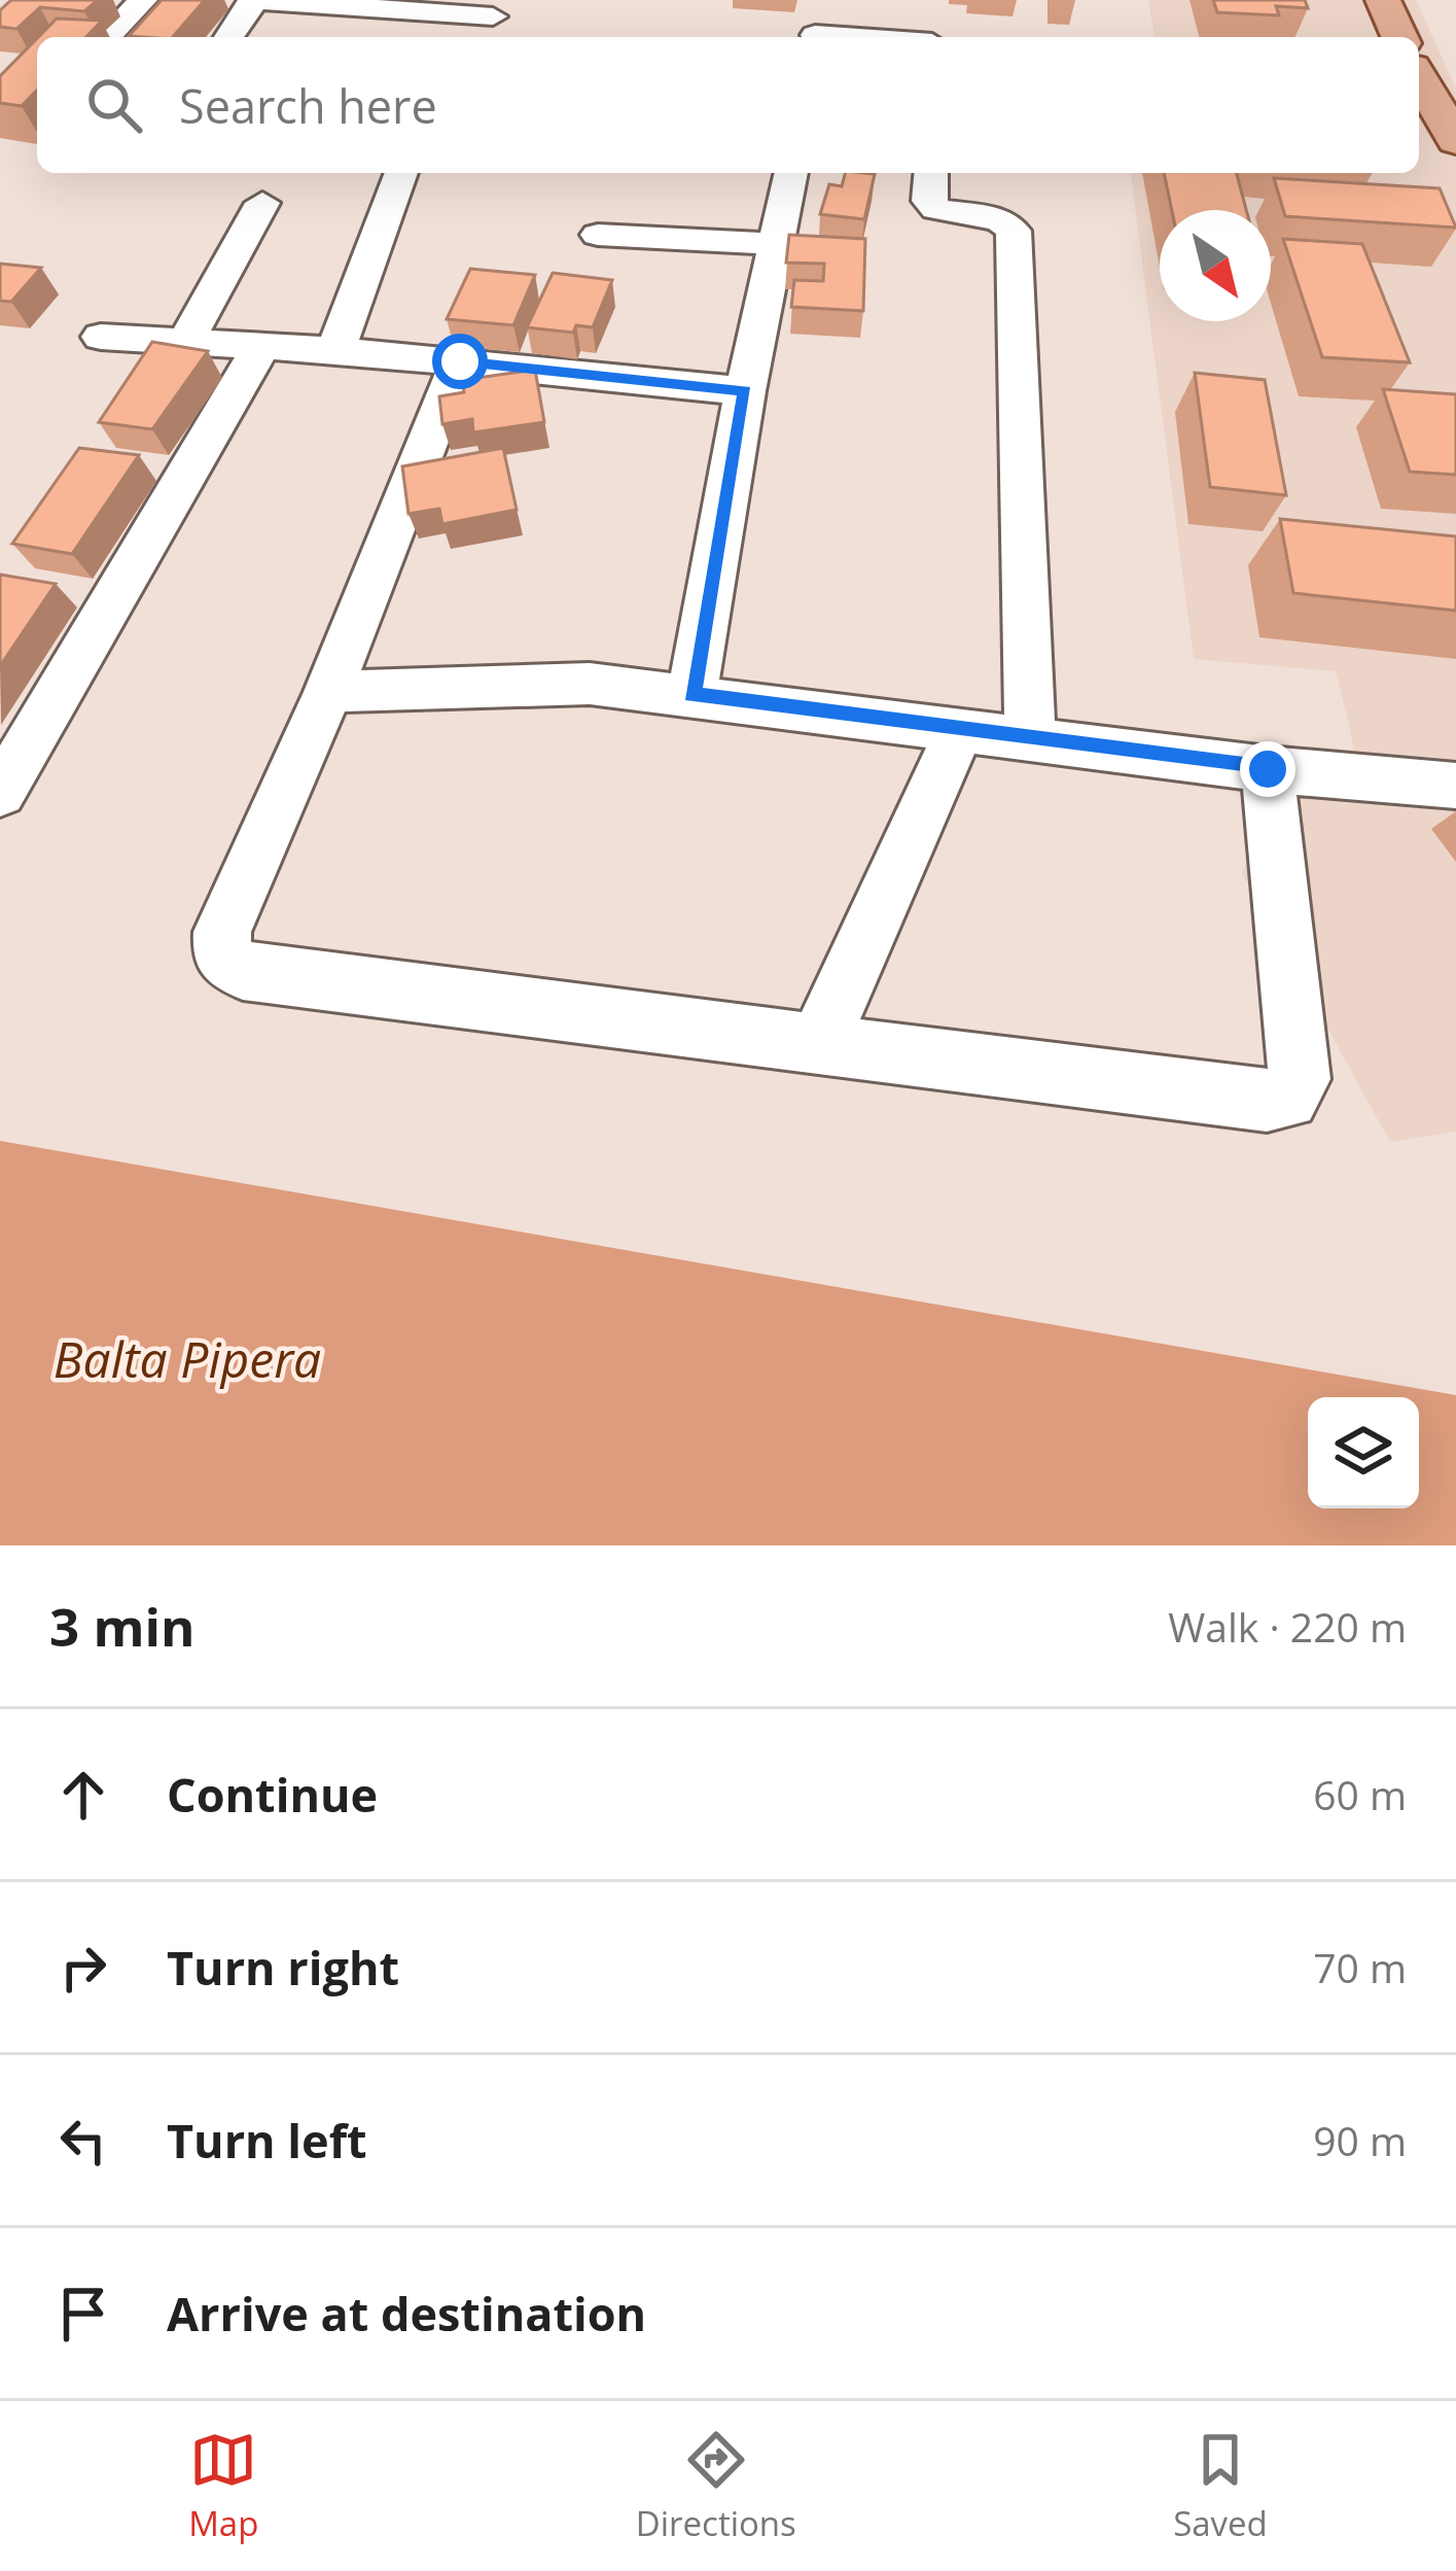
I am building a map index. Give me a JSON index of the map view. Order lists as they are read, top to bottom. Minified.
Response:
{"water":["Balta Pipera"],"north":"bottom right","page":{"search":"Search here","heading":["3 min","Walk · 220 m"],"list":[["Continue","60 m"],["Turn right","70 m"],["Turn left","90 m"],"Arrive at destination"],"nav":["Map","Directions","Saved"]}}
